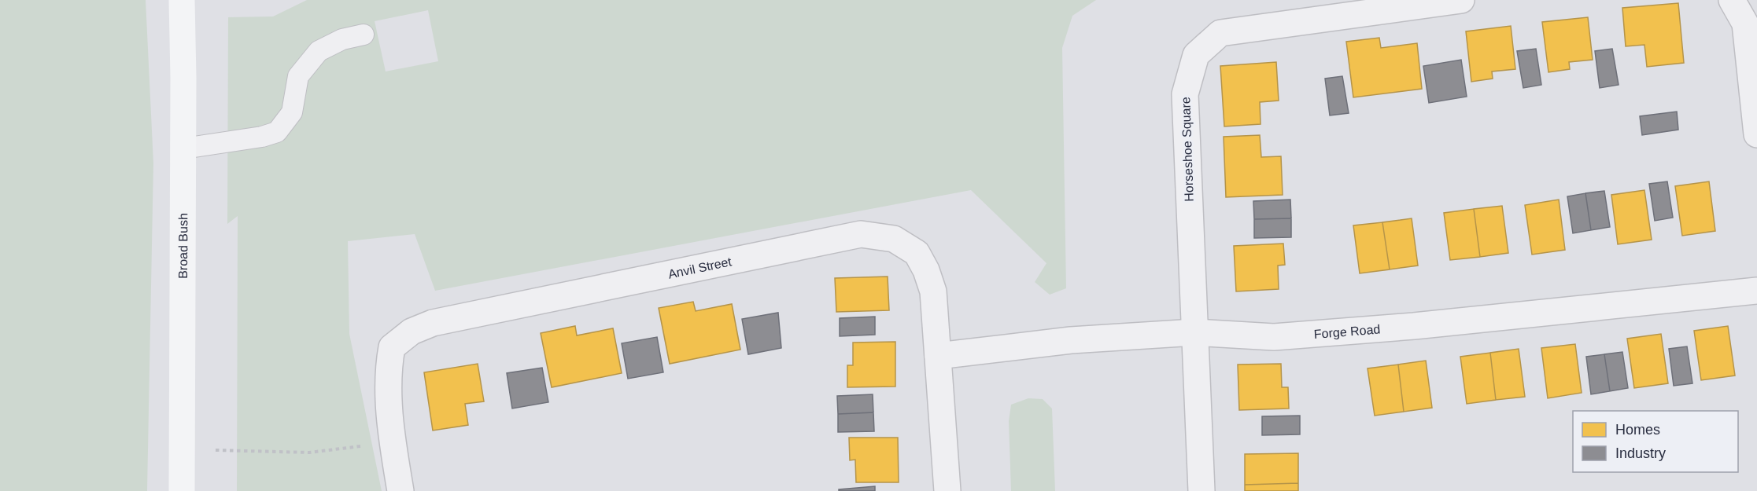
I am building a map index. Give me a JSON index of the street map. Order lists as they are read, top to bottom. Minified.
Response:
{"streets":{"main road":["Broad Bush"],"street":["Horseshoe Square","Anvil Street","Forge Road"]},"crossings":[["Horseshoe Square","Forge Road"],["Anvil Street","Forge Road"]],"legend":["Homes","Industry"]}
